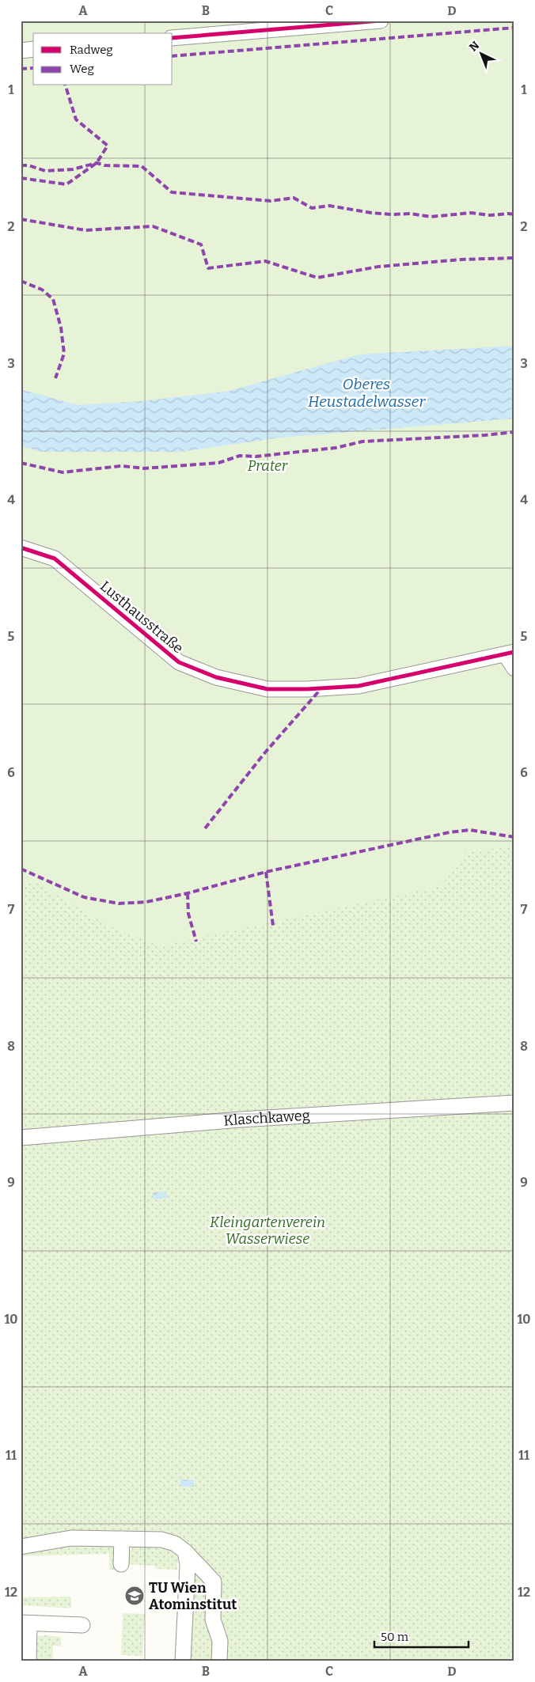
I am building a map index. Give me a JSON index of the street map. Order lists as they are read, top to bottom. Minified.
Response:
{"streets":{"street":["Lusthausstraße","Klaschkaweg"]},"water":["Oberes Heustadelwasser"],"parks":["Prater","Kleingartenverein Wasserwiese"],"places":{"school or university":["TU Wien Atominstitut"]},"legend":["Radweg","Weg"],"scale_bar":"50 m","north":"top left","grid":{"columns":["A","B","C","D"],"rows":["1","2","3","4","5","6","7","8","9","10","11","12"]}}
